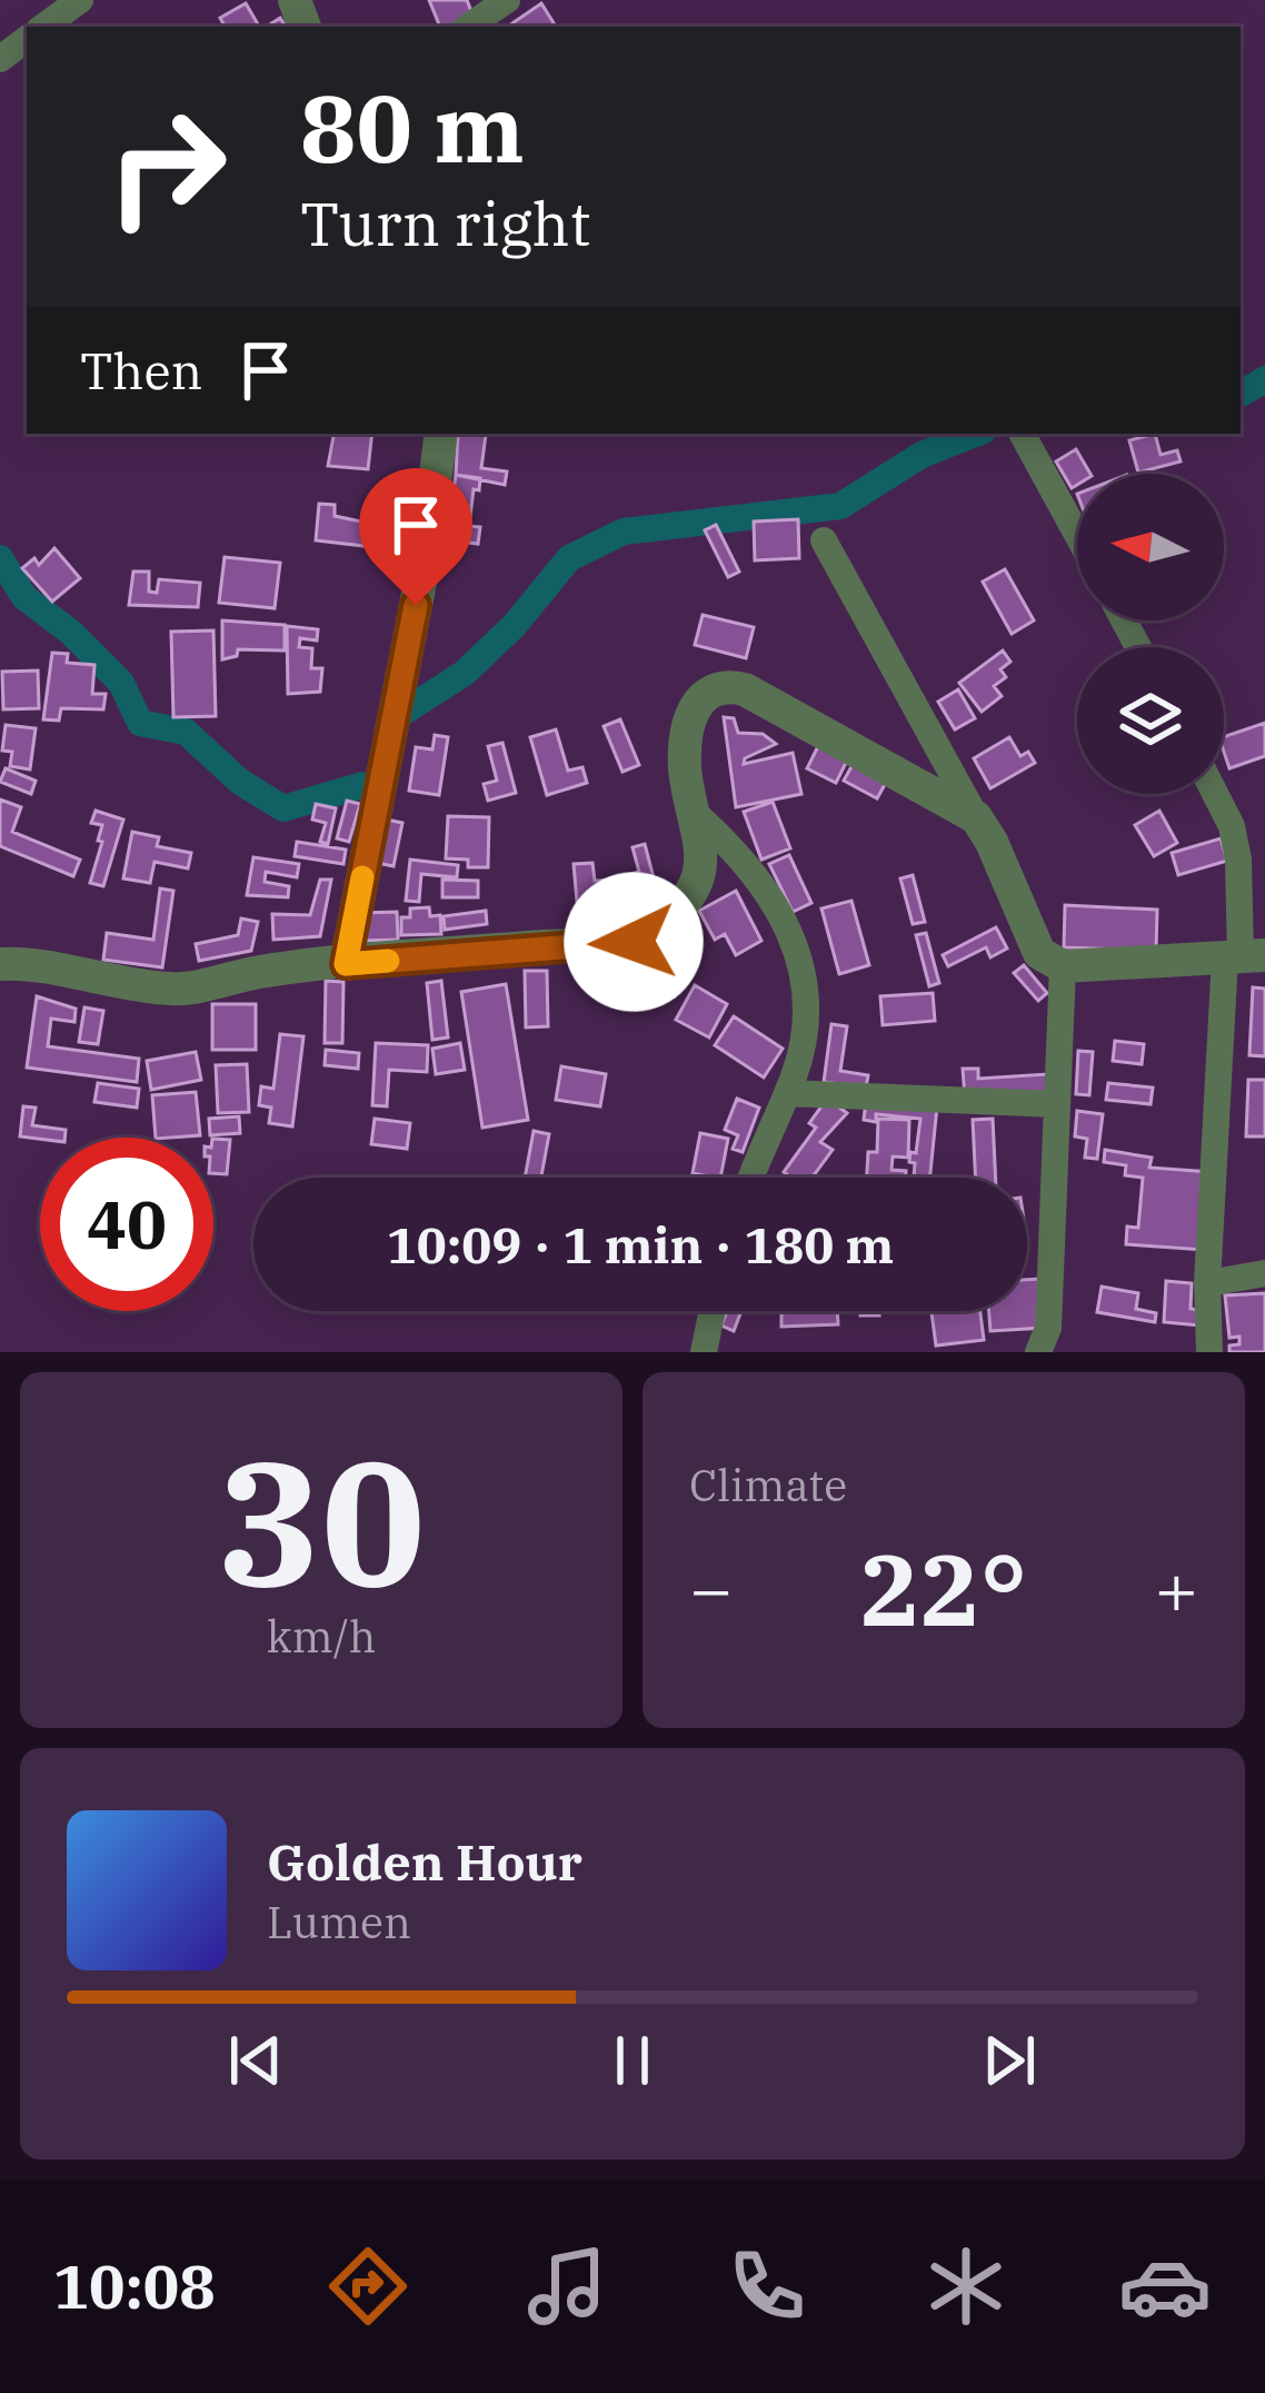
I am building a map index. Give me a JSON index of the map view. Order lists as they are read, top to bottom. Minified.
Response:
{"north":"left","page":{"turn":["80 m","Turn right"],"then":"Then","limit":"40","trip":"10:09 · 1 min · 180 m","tile":[["30","km/h"],"Climate"],"heat":["−","22°","+"],"song":["Golden Hour","Lumen"],"tabs":"10:08"}}
